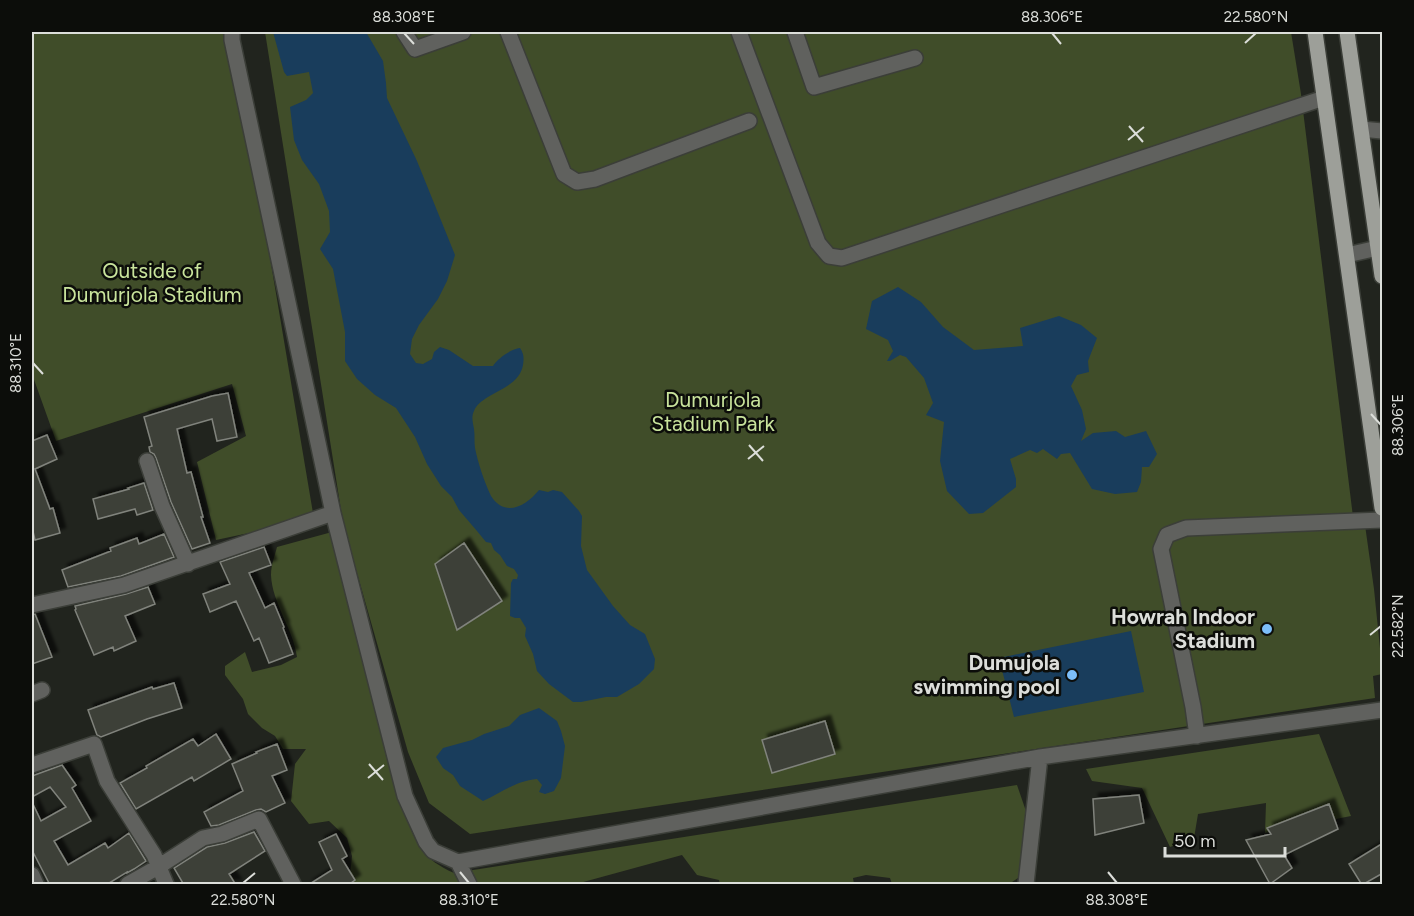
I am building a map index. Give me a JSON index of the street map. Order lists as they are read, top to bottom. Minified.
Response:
{"parks":["Outside of Dumurjola Stadium","Dumurjola Stadium Park"],"places":["Howrah Indoor Stadium","Dumujola swimming pool"],"scale_bar":"50 m","coordinates":["88.308°E","88.306°E","22.580°N","88.310°E","22.582°N"]}
